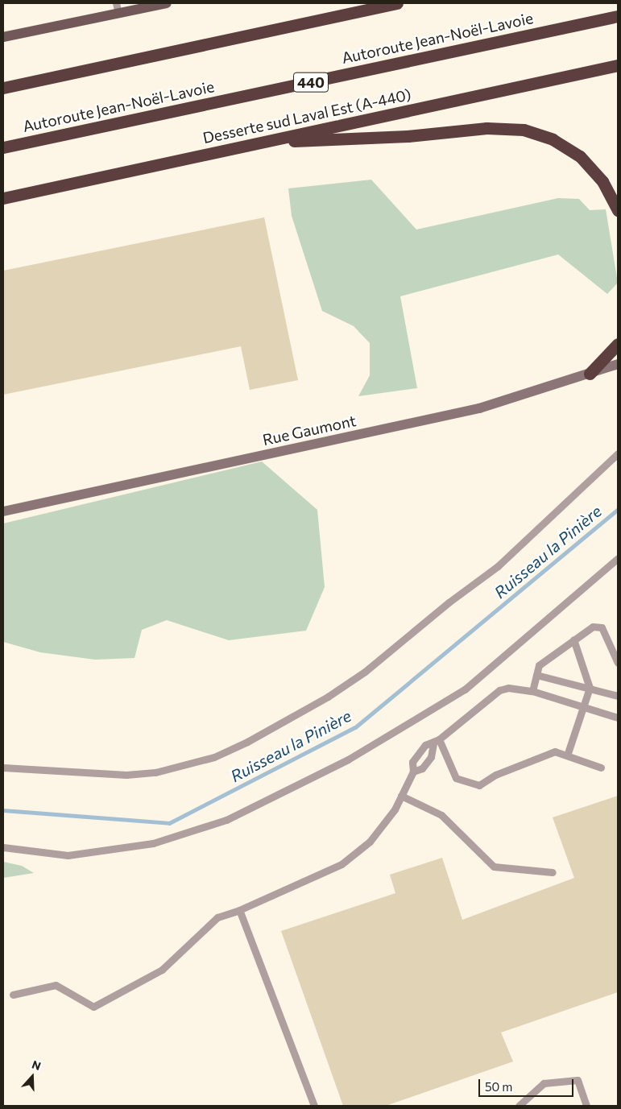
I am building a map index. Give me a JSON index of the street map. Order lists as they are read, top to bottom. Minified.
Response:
{"streets":{"highway":["Autoroute Jean-Noël-Lavoie","440","Desserte sud Laval Est (A-440)"],"street":["Rue Gaumont"]},"water":["Ruisseau la Pinière"],"scale_bar":"50 m","north":"top"}
